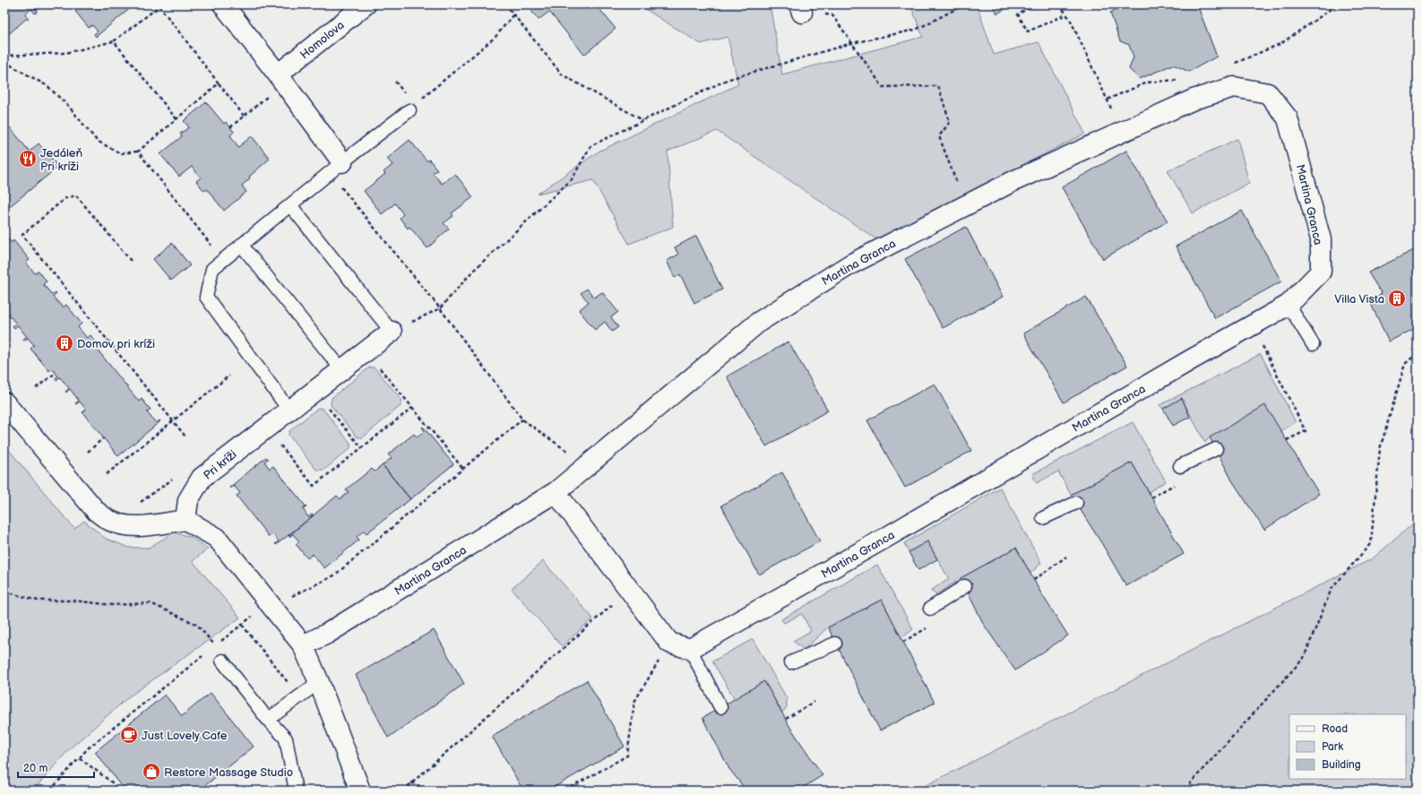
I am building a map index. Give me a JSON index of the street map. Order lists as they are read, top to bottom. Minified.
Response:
{"streets":{"street":["Homolova","Martina Granca","Pri kríži"]},"places":{"restaurant":["Jedáleň Pri kríži"],"building":["Villa Vista","Domov pri kríži"],"cafe":["Just Lovely Cafe"],"shop":["Restore Massage Studio"]},"legend":["Road","Park","Building"],"scale_bar":"20 m"}
